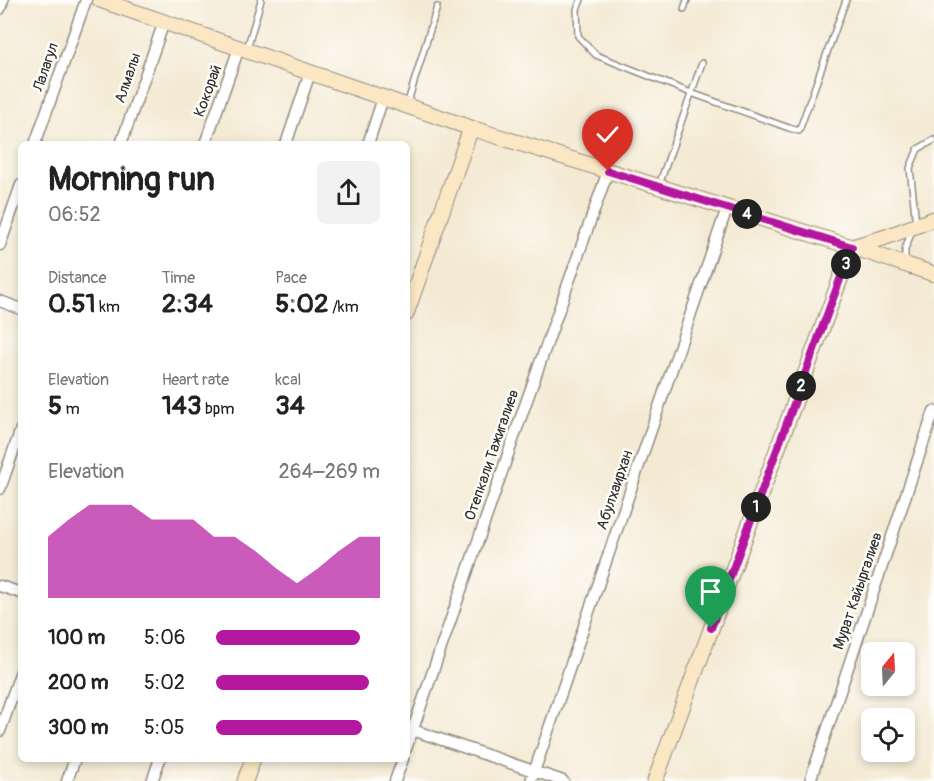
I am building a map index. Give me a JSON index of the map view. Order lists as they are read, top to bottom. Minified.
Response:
{"streets":{"street":["Лалагул","Алмалы","Кокорай","Отепкали Тажигалиев","Абулхаирхан","Мурат Кайыргалиев"]},"north":"top","page":{"heading":["Morning run","06:52"],"pins":["4","3","2","1"],"stats":[["Distance","0.51 km"],["Time","2:34"],["Pace","5:02 /km"],["Elevation","5 m"],["Heart rate","143 bpm"],["kcal","34"]],"chart":["Elevation","264–269 m"],"list":[{"name":"100 m","note":"5:06"},{"name":"200 m","note":"5:02"},{"name":"300 m","note":"5:05"}]}}
